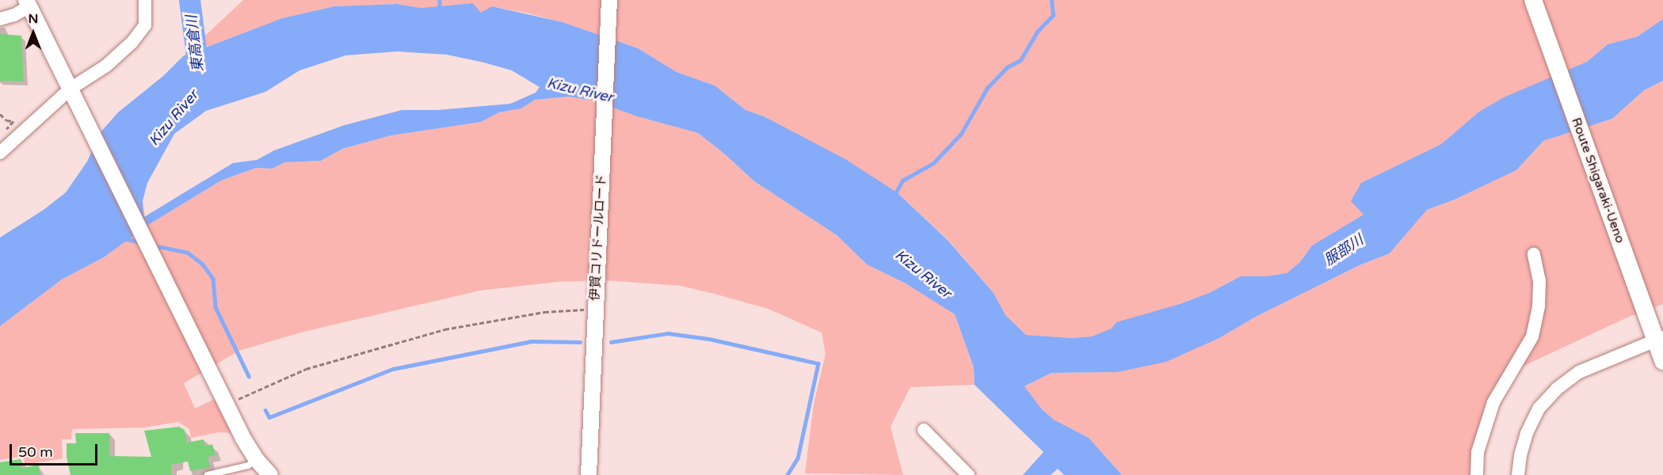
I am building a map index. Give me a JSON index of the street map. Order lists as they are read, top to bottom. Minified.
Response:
{"streets":{"main road":["Route Shigaraki-Ueno"],"street":["伊賀コリドールロード"]},"water":["東高倉川","Kizu River","服部川"],"scale_bar":"50 m","north":"top"}
